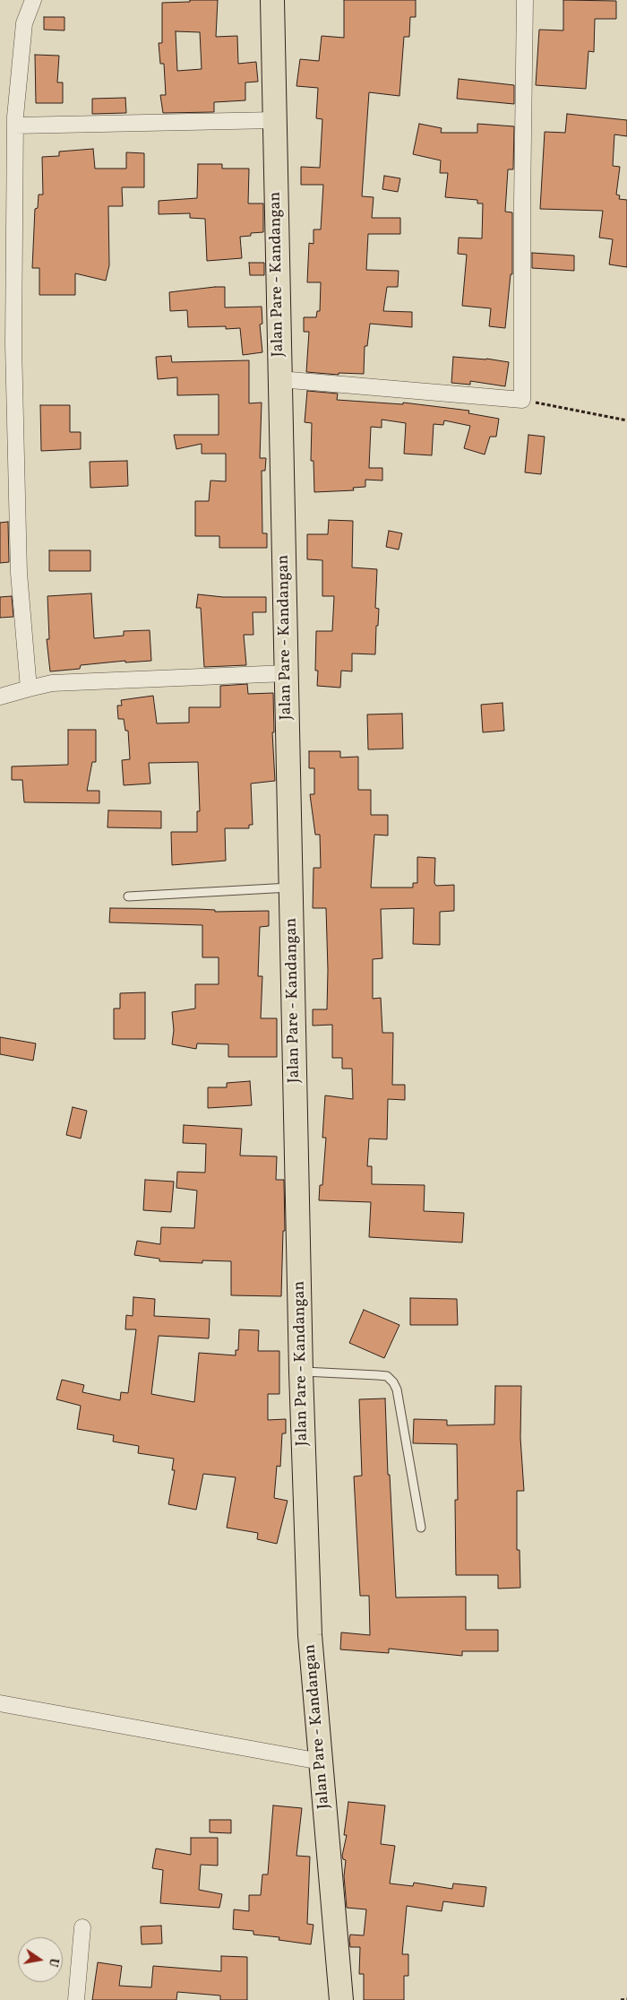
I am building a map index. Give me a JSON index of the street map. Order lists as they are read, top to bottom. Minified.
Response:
{"streets":{"main road":["Jalan Pare - Kandangan"]},"north":"right"}
